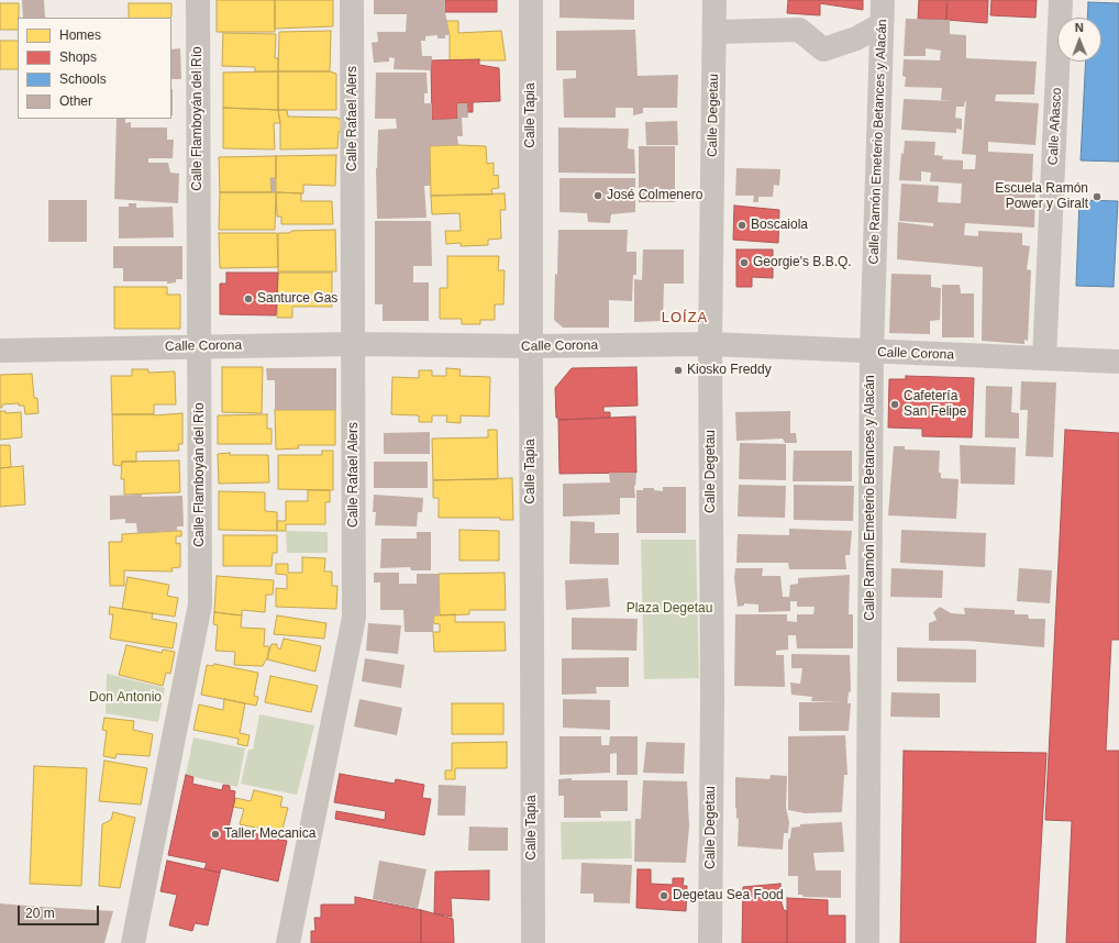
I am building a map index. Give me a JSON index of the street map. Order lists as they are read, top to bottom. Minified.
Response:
{"streets":{"street":["Calle Tapia","Calle Degetau","Calle Flamboyán del Río","Calle Rafael Alers","Calle Añasco","Calle Ramón Emeterio Betances y Alacán","Calle Corona"]},"crossings":[["Calle Tapia","Calle Corona"],["Calle Degetau","Calle Corona"],["Calle Flamboyán del Río","Calle Corona"],["Calle Rafael Alers","Calle Corona"],["Calle Añasco","Calle Corona"],["Calle Ramón Emeterio Betances y Alacán","Calle Corona"]],"districts":["LOÍZA"],"parks":["Plaza Degetau","Don Antonio"],"places":["José Colmenero","Escuela Ramón Power y Giralt","Boscaiola","Georgie's B.B.Q.","Santurce Gas","Kiosko Freddy","Cafetería San Felipe","Taller Mecanica","Degetau Sea Food"],"legend":["Homes","Shops","Schools","Other"],"scale_bar":"20 m","north":"top"}
